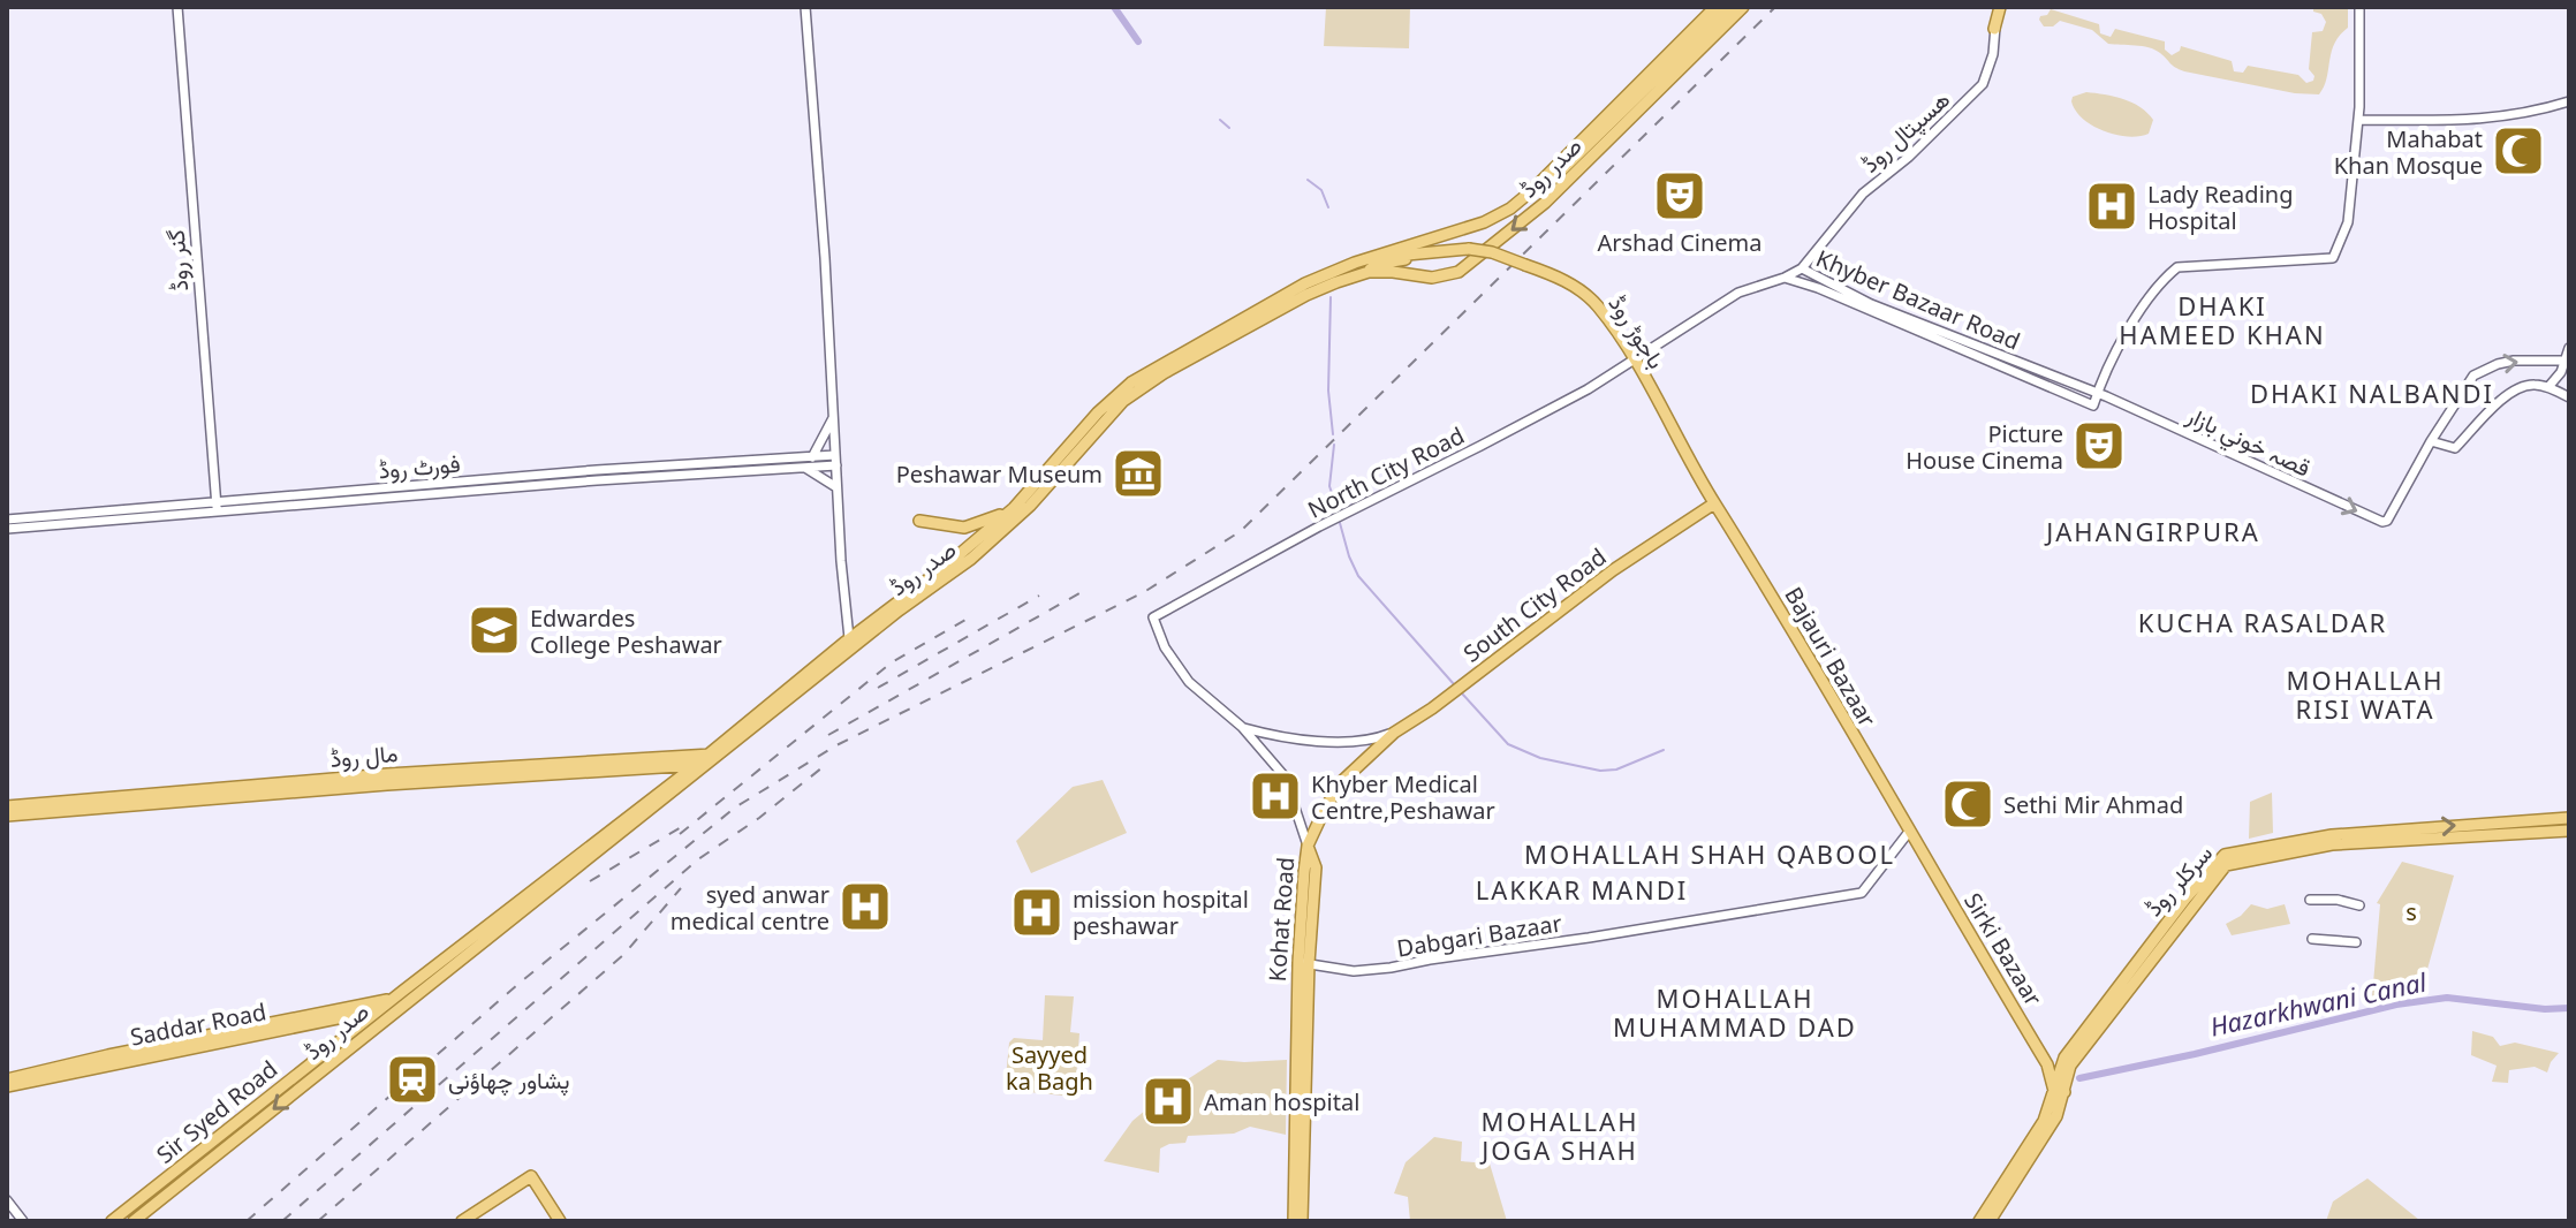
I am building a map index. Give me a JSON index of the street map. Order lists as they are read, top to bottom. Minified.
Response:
{"streets":{"main road":["صدر روڈ","باجوڑ روڈ","South City Road","Bajauri Bazaar","مال روڈ","سرکلر روڈ","Kohat Road","Sirki Bazaar","Saddar Road","Sir Syed Road"],"street":["ھسپتال روڈ","گنر روڈ","Khyber Bazaar Road","قصہ خوني بازار","فورٹ روڈ","North City Road","Dabgari Bazaar"]},"crossings":[["ھسپتال روڈ","Khyber Bazaar Road"],["صدر روڈ","باجوڑ روڈ"],["صدر روڈ","مال روڈ"],["صدر روڈ","Saddar Road"],["گنر روڈ","فورٹ روڈ"],["Khyber Bazaar Road","باجوڑ روڈ"],["Khyber Bazaar Road","قصہ خوني بازار"],["Khyber Bazaar Road","North City Road"],["باجوڑ روڈ","North City Road"],["باجوڑ روڈ","South City Road"],["باجوڑ روڈ","Bajauri Bazaar"],["North City Road","Kohat Road"],["South City Road","Bajauri Bazaar"],["South City Road","Kohat Road"],["Bajauri Bazaar","Dabgari Bazaar"],["Bajauri Bazaar","Sirki Bazaar"],["سرکلر روڈ","Sirki Bazaar"],["Kohat Road","Dabgari Bazaar"],["Dabgari Bazaar","Sirki Bazaar"],["Saddar Road","Sir Syed Road"]],"one_way":["قصہ خوني بازار"],"districts":["DHAKI HAMEED KHAN","DHAKI NALBANDI","JAHANGIRPURA","KUCHA RASALDAR","MOHALLAH RISI WATA","MOHALLAH SHAH QABOOL","LAKKAR MANDI","MOHALLAH MUHAMMAD DAD","MOHALLAH JOGA SHAH"],"water":["Hazarkhwani Canal"],"parks":["s","Sayyed ka Bagh"],"places":{"mosque":["Mahabat Khan Mosque","Sethi Mir Ahmad"],"theatre":["Arshad Cinema","Picture House Cinema"],"hospital":["Lady Reading Hospital","Khyber Medical Centre,Peshawar","syed anwar medical centre","mission hospital peshawar","Aman hospital"],"museum":["Peshawar Museum"],"school or university":["Edwardes College Peshawar"],"station":["پشاور چھاؤنی"]}}
